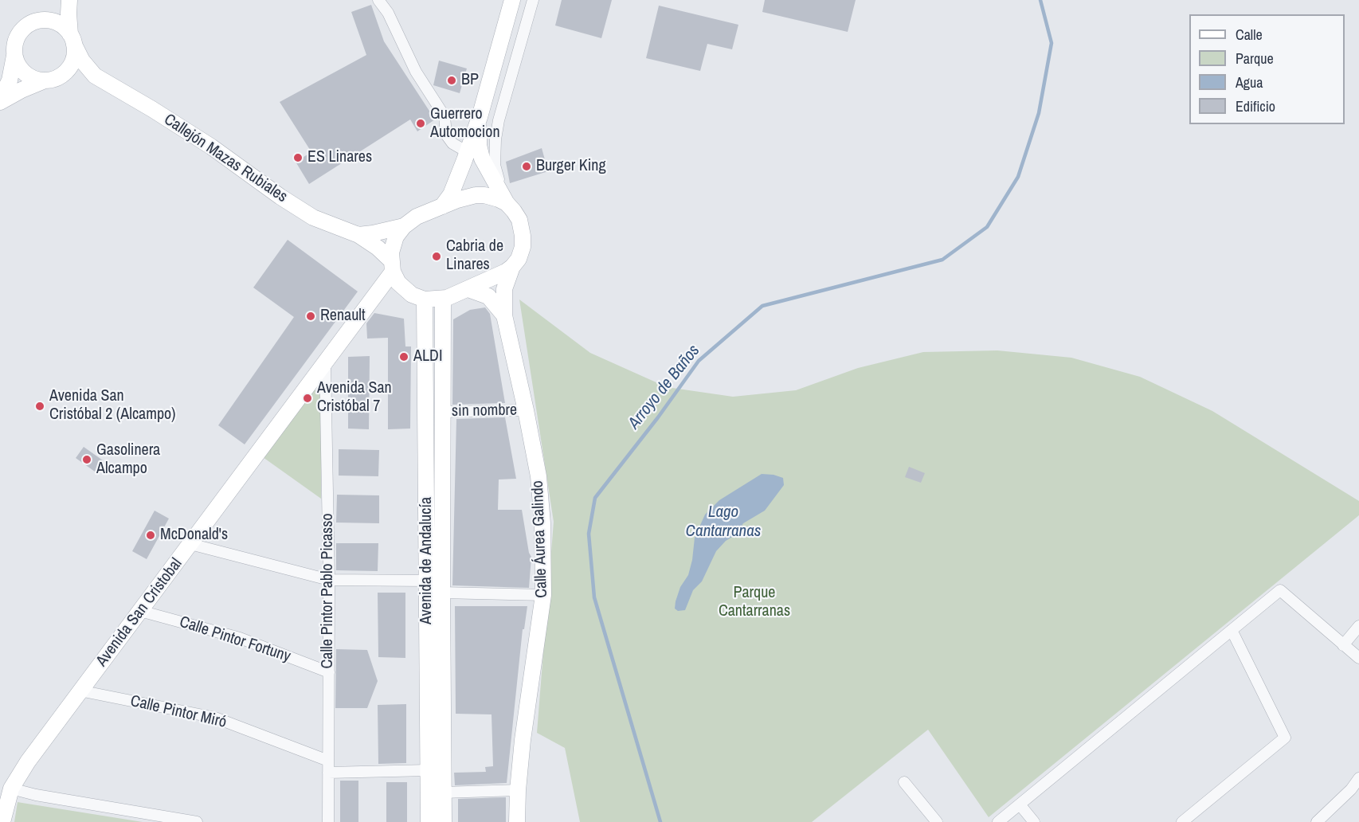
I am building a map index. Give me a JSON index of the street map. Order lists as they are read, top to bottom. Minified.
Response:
{"streets":{"main road":["Callejón Mazas Rubiales","Calle Áurea Galindo","Avenida de Andalucía","Avenida San Cristobal"],"street":["sin nombre","Calle Pintor Pablo Picasso","Calle Pintor Fortuny","Calle Pintor Miró"]},"crossings":[["Callejón Mazas Rubiales","Avenida de Andalucía"],["Callejón Mazas Rubiales","Avenida San Cristobal"],["sin nombre","Calle Áurea Galindo"],["sin nombre","Avenida de Andalucía"],["Avenida de Andalucía","Avenida San Cristobal"],["Calle Pintor Pablo Picasso","Avenida San Cristobal"],["Calle Pintor Pablo Picasso","Calle Pintor Fortuny"],["Calle Pintor Pablo Picasso","Calle Pintor Miró"],["Avenida San Cristobal","Calle Pintor Fortuny"],["Avenida San Cristobal","Calle Pintor Miró"]],"water":["Arroyo de Baños","Lago Cantarranas"],"parks":["Parque Cantarranas"],"places":["BP","Guerrero Automocion","ES Linares","Burger King","Cabria de Linares","Renault","ALDI","Avenida San Cristóbal 7","Avenida San Cristóbal 2 (Alcampo)","Gasolinera Alcampo","McDonald's"],"legend":["Calle","Parque","Agua","Edificio"]}
